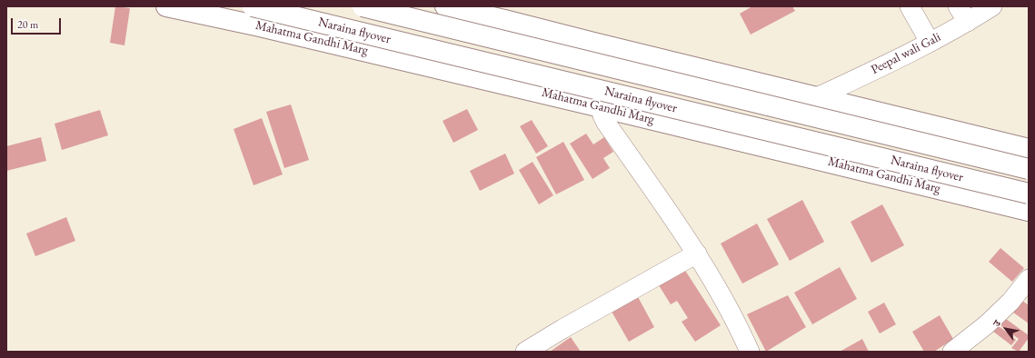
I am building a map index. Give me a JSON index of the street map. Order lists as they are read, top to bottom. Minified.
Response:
{"streets":{"main road":["Naraina flyover","Mahatma Gandhi Marg"],"street":["Peepal wali Gali"]},"scale_bar":"20 m","north":"top left"}
